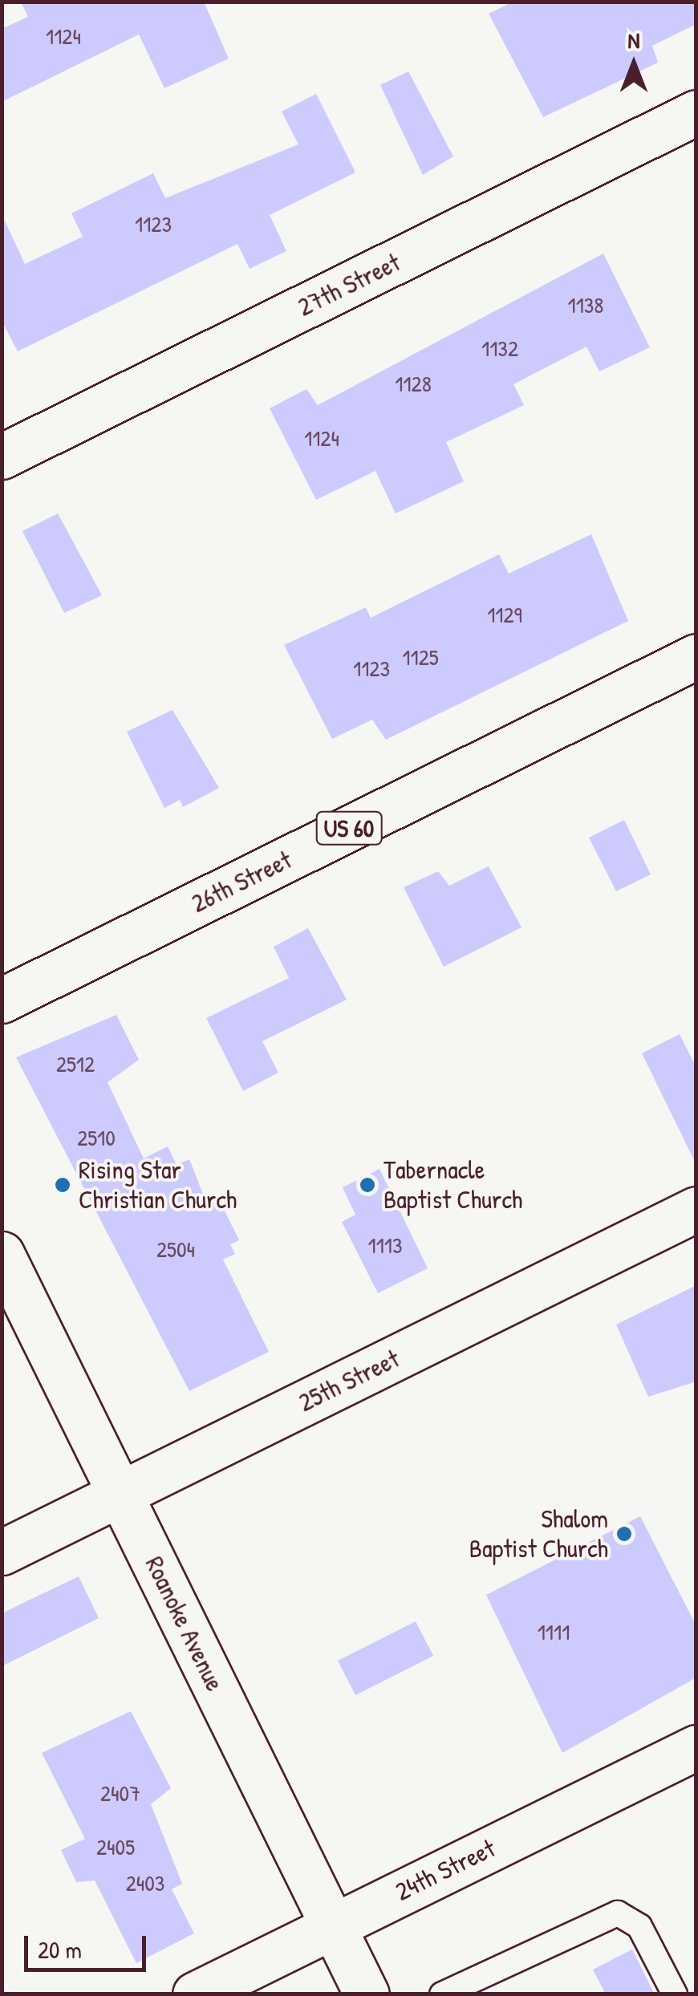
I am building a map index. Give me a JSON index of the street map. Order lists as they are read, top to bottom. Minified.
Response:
{"streets":{"main road":["27th Street","US 60","26th Street","25th Street","Roanoke Avenue","24th Street"]},"crossings":[["25th Street","Roanoke Avenue"],["Roanoke Avenue","24th Street"]],"places":["Rising Star Christian Church","Tabernacle Baptist Church","Shalom Baptist Church"],"house_numbers":["1124","1123","1138","1132","1128","1124","1129","1125","1123","2512","2510","1113","2504","1111","2407","2405","2403"],"scale_bar":"20 m","north":"top"}
